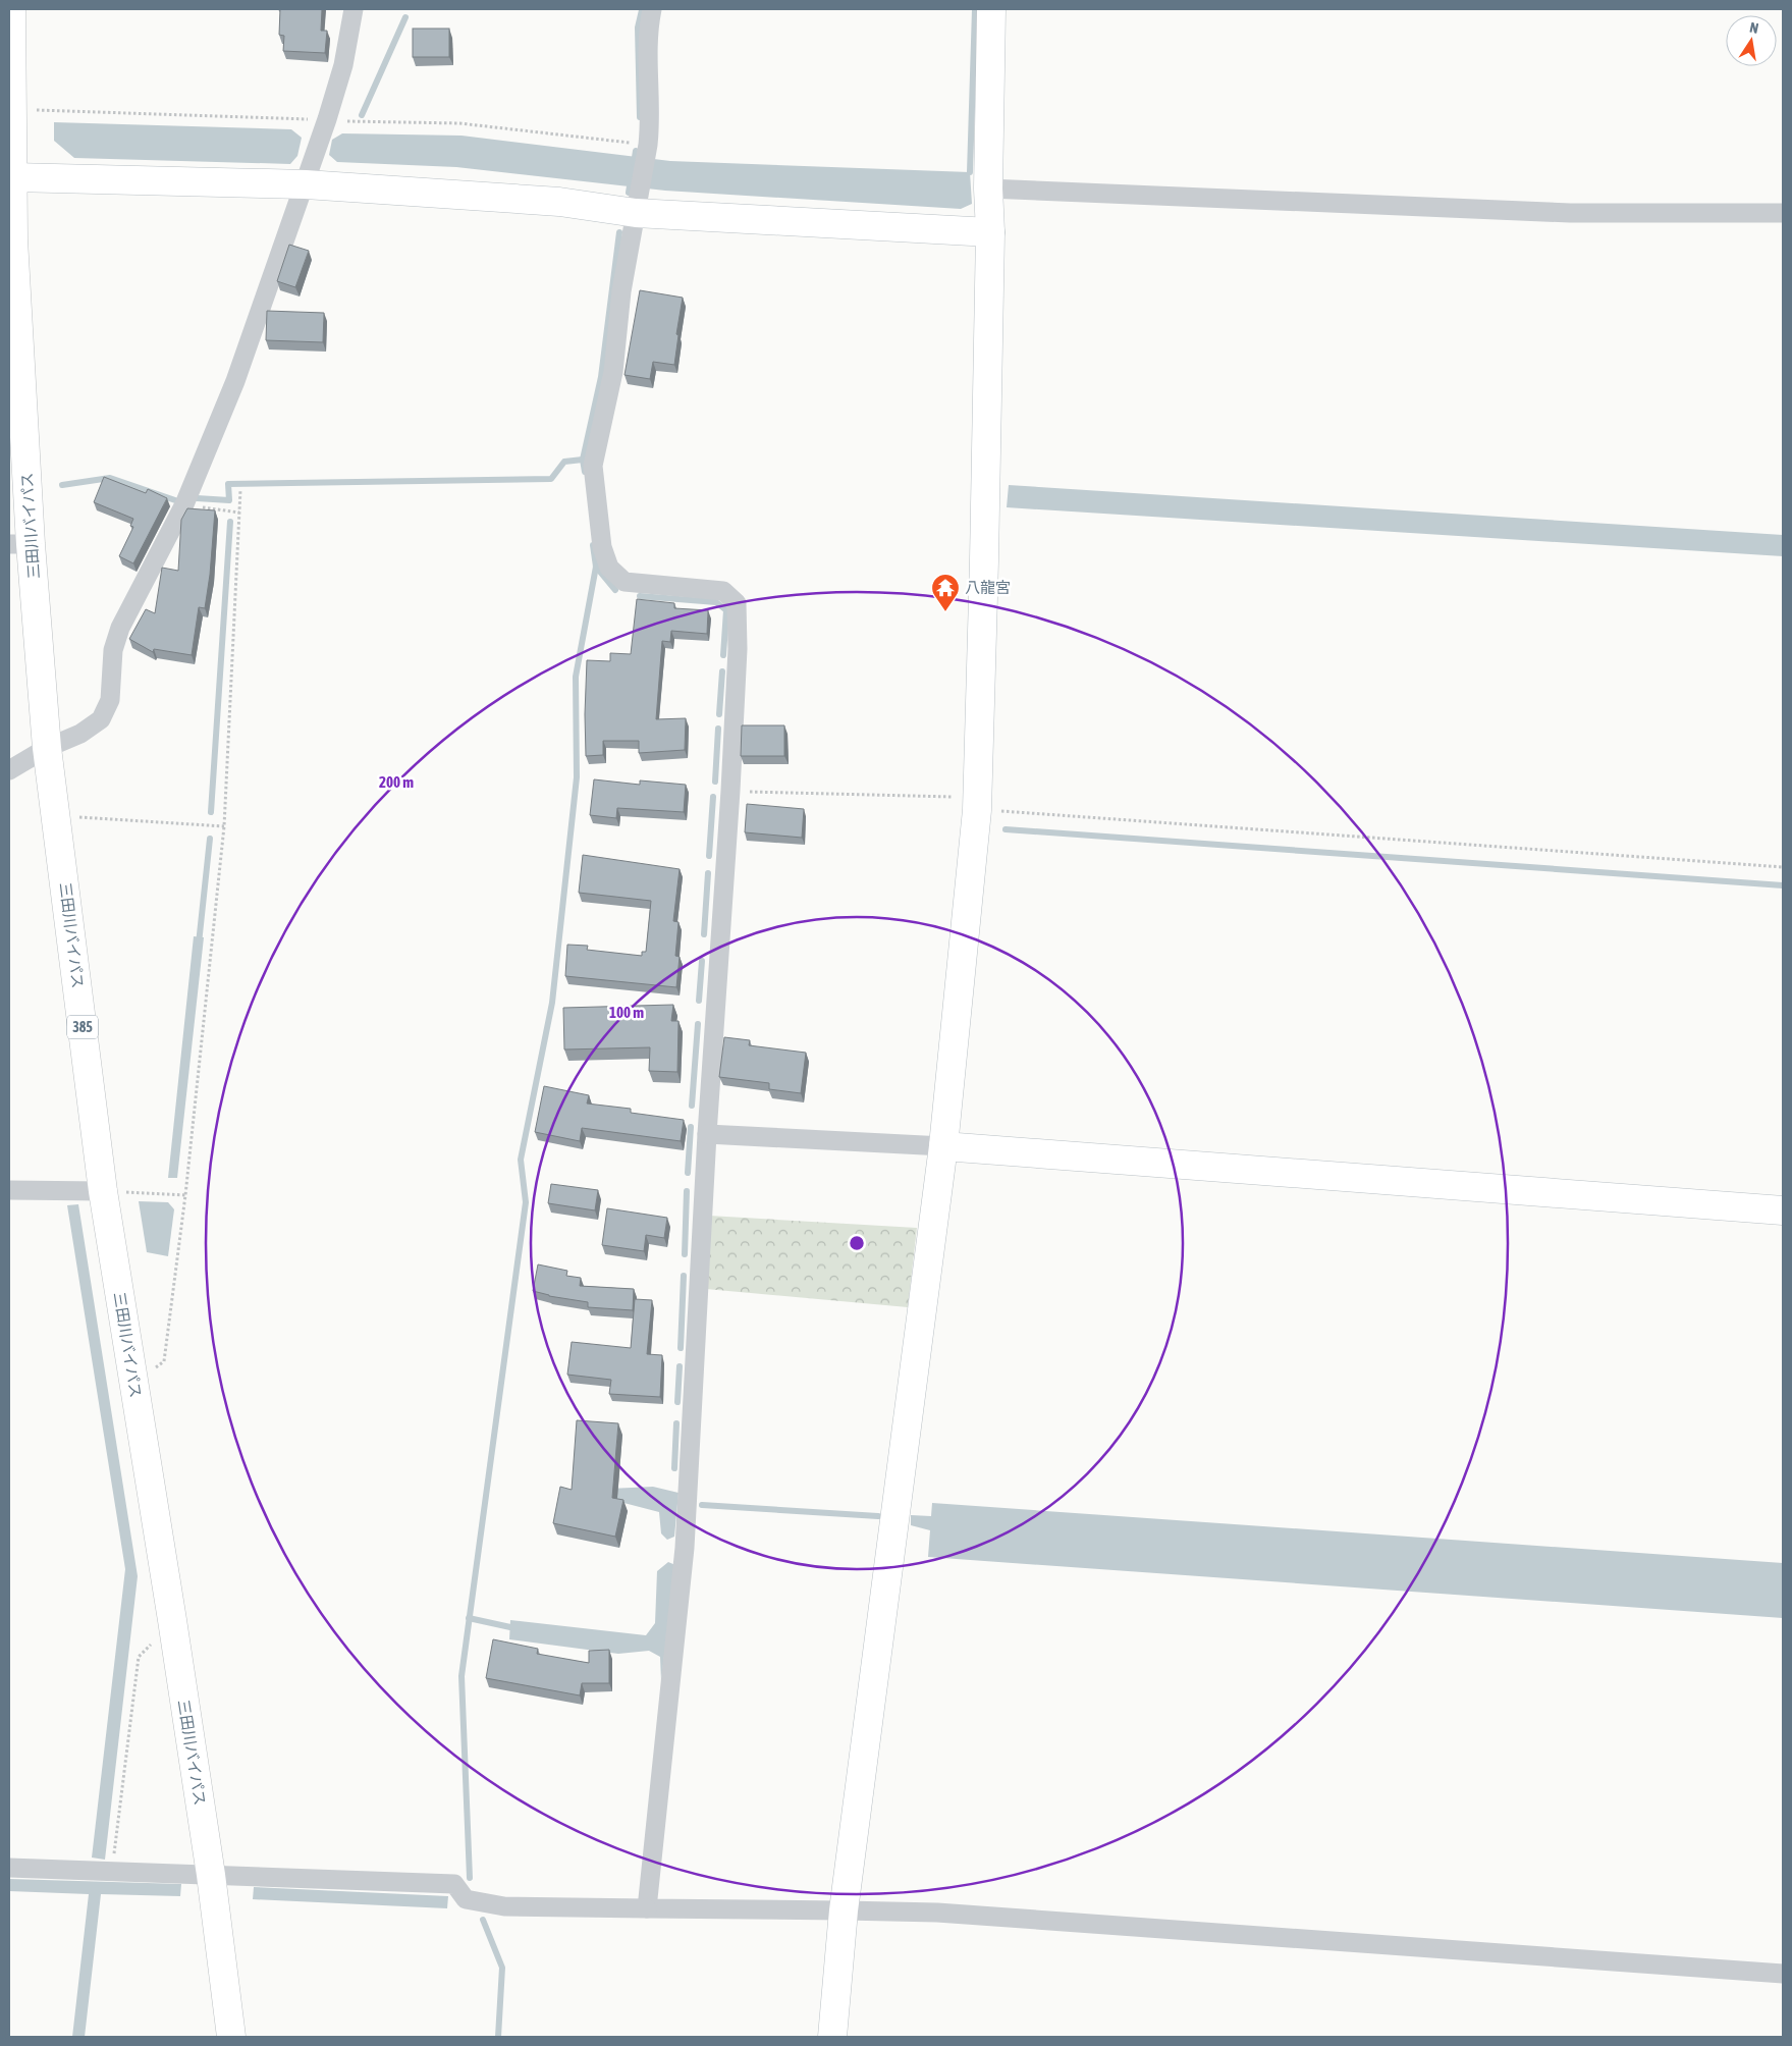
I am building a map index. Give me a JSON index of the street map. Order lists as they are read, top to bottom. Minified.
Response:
{"streets":{"main road":["三田川バイパス","385"]},"places":{"temple":["八龍宮"]},"north":"top","rings":["200 m","100 m"]}
